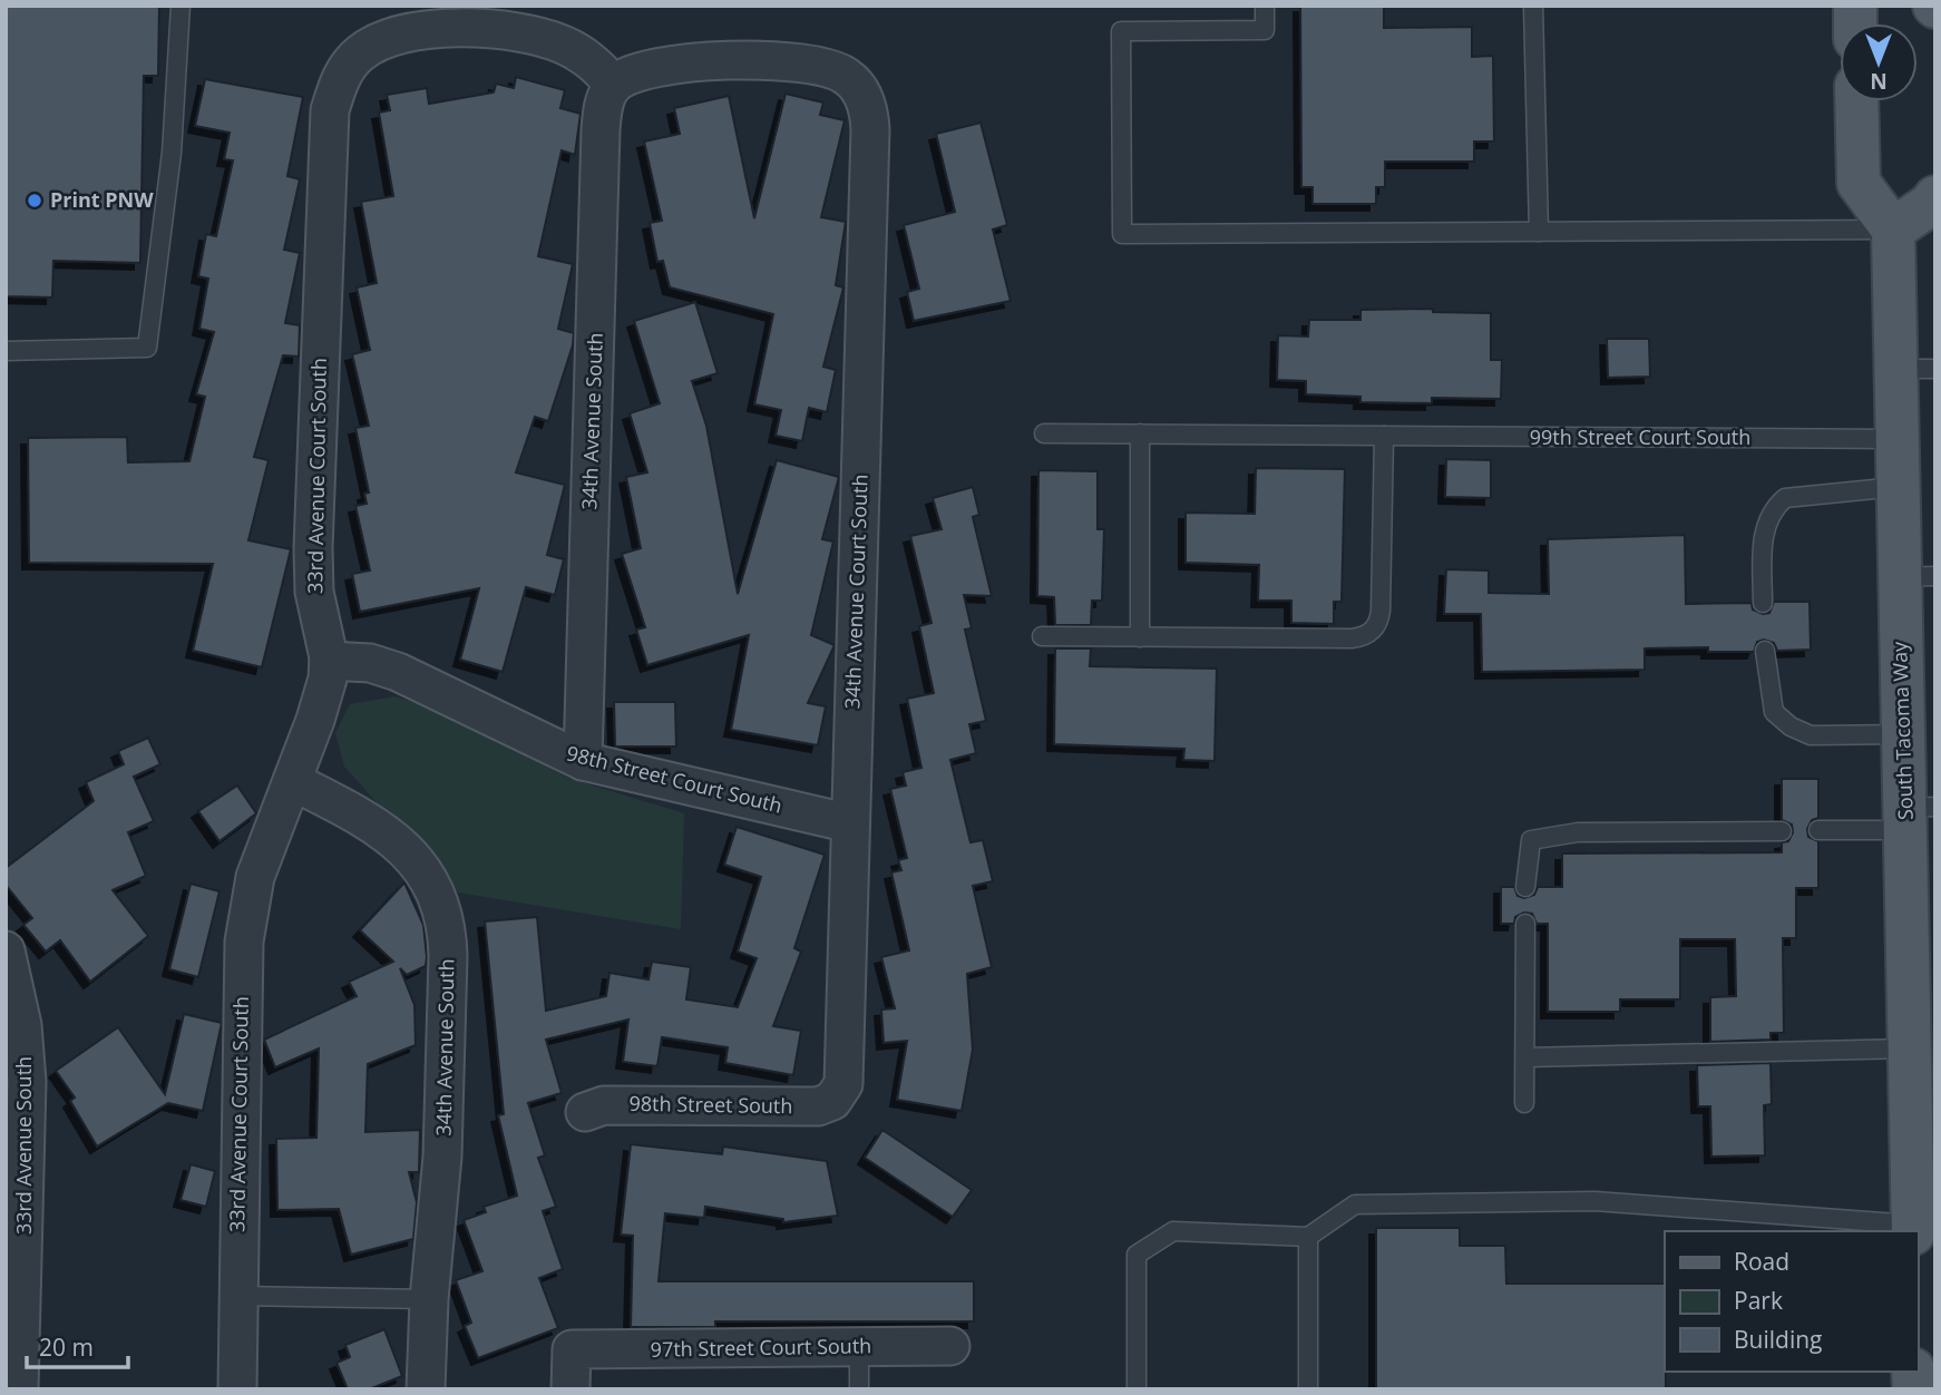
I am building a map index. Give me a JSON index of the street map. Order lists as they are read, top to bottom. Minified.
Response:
{"streets":{"main road":["South Tacoma Way"],"street":["34th Avenue South","33rd Avenue Court South","34th Avenue Court South","98th Street Court South","98th Street South","33rd Avenue South","97th Street Court South"],"lane":["99th Street Court South"]},"crossings":[["34th Avenue South","33rd Avenue Court South"],["34th Avenue South","34th Avenue Court South"],["34th Avenue South","98th Street Court South"],["99th Street Court South","South Tacoma Way"],["33rd Avenue Court South","34th Avenue Court South"],["33rd Avenue Court South","98th Street Court South"],["34th Avenue Court South","98th Street Court South"],["34th Avenue Court South","98th Street South"]],"places":["Print PNW"],"legend":["Road","Park","Building"],"scale_bar":"20 m","north":"bottom"}
